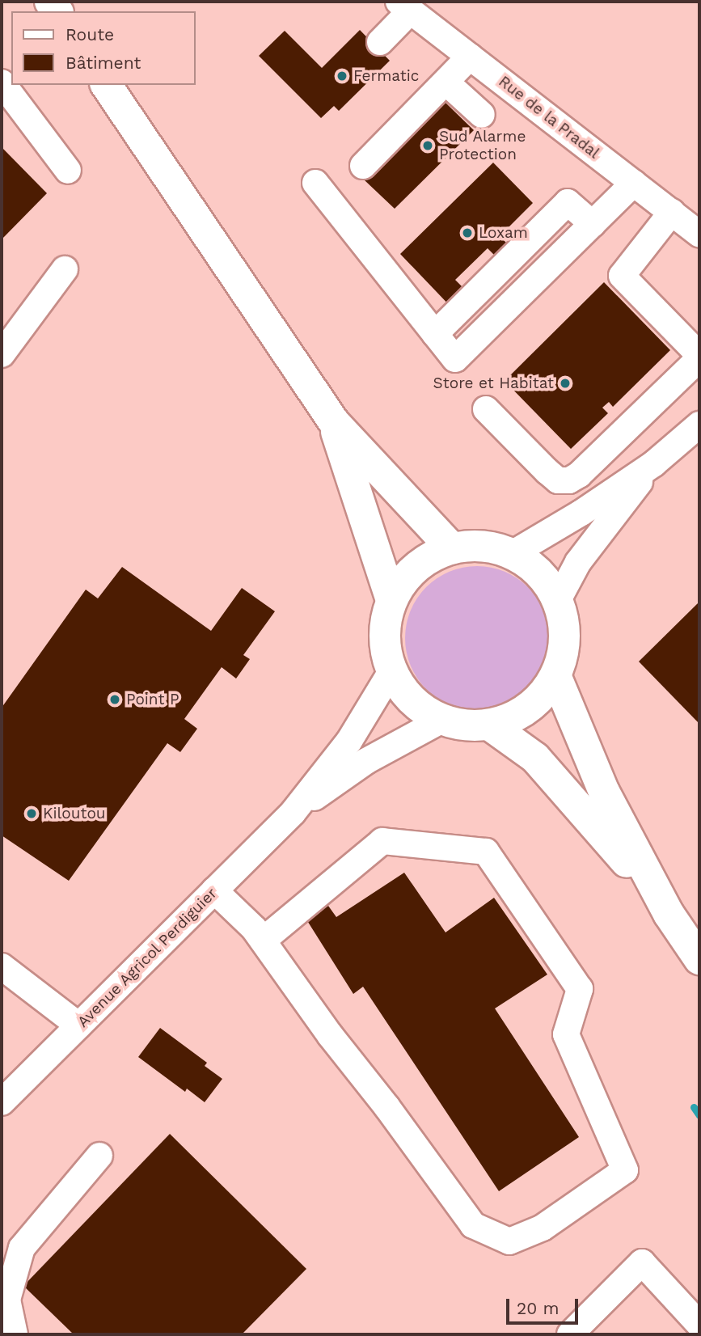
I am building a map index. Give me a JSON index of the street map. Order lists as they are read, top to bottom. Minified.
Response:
{"streets":{"street":["Rue de la Pradal","Avenue Agricol Perdiguier"]},"places":["Fermatic","Sud Alarme Protection","Loxam","Store et Habitat","Point P","Kiloutou"],"legend":["Route","Bâtiment"],"scale_bar":"20 m"}
